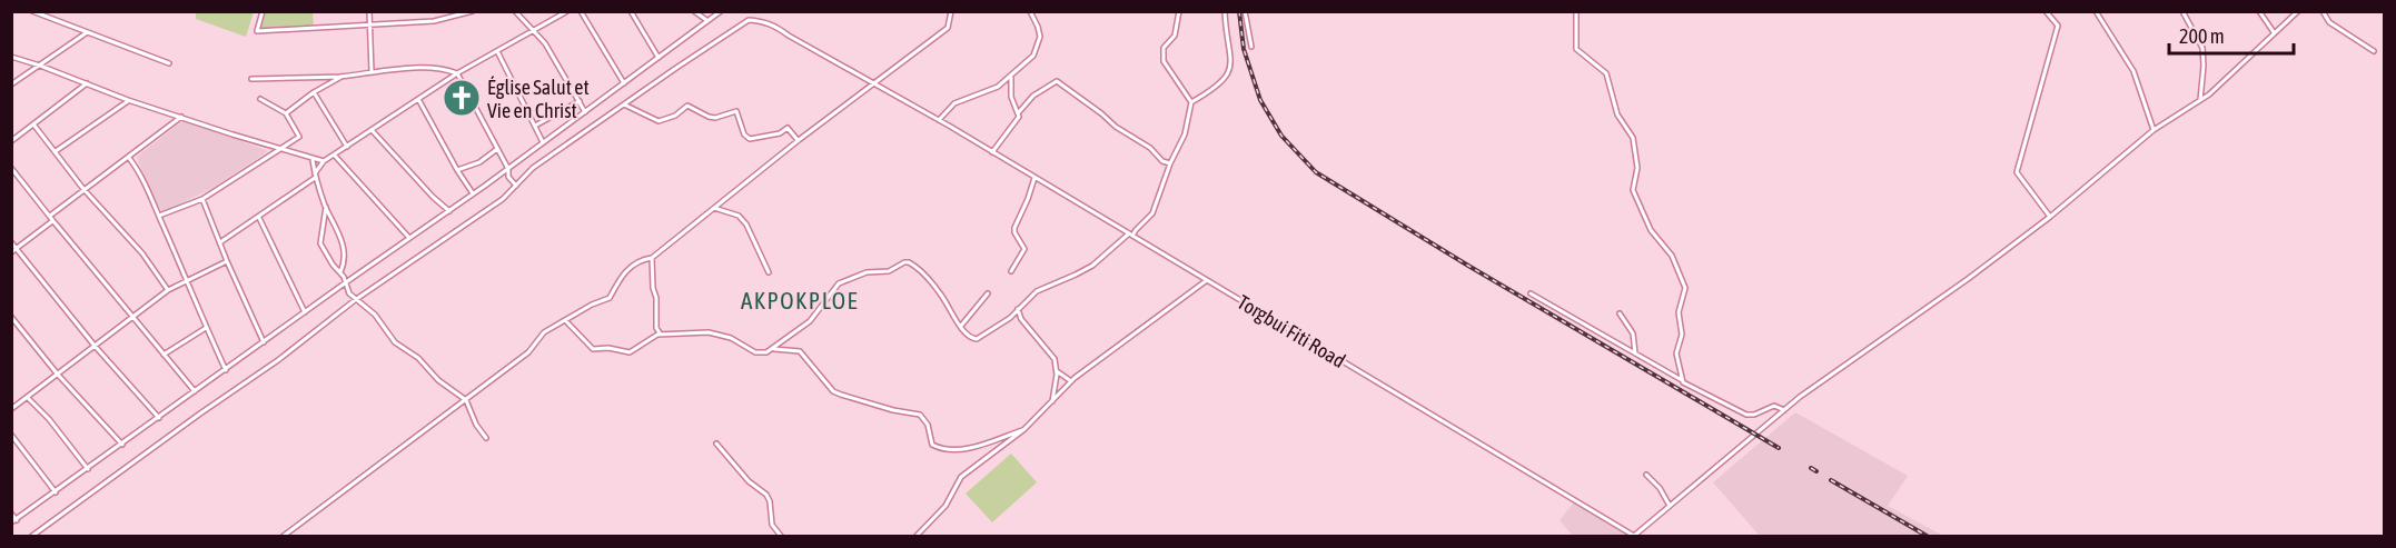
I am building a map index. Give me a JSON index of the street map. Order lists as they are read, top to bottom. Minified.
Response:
{"streets":{"street":["Torgbui Fiti Road"]},"districts":["AKPOKPLOE"],"places":{"church":["Église Salut et Vie en Christ"]},"scale_bar":"200 m"}
